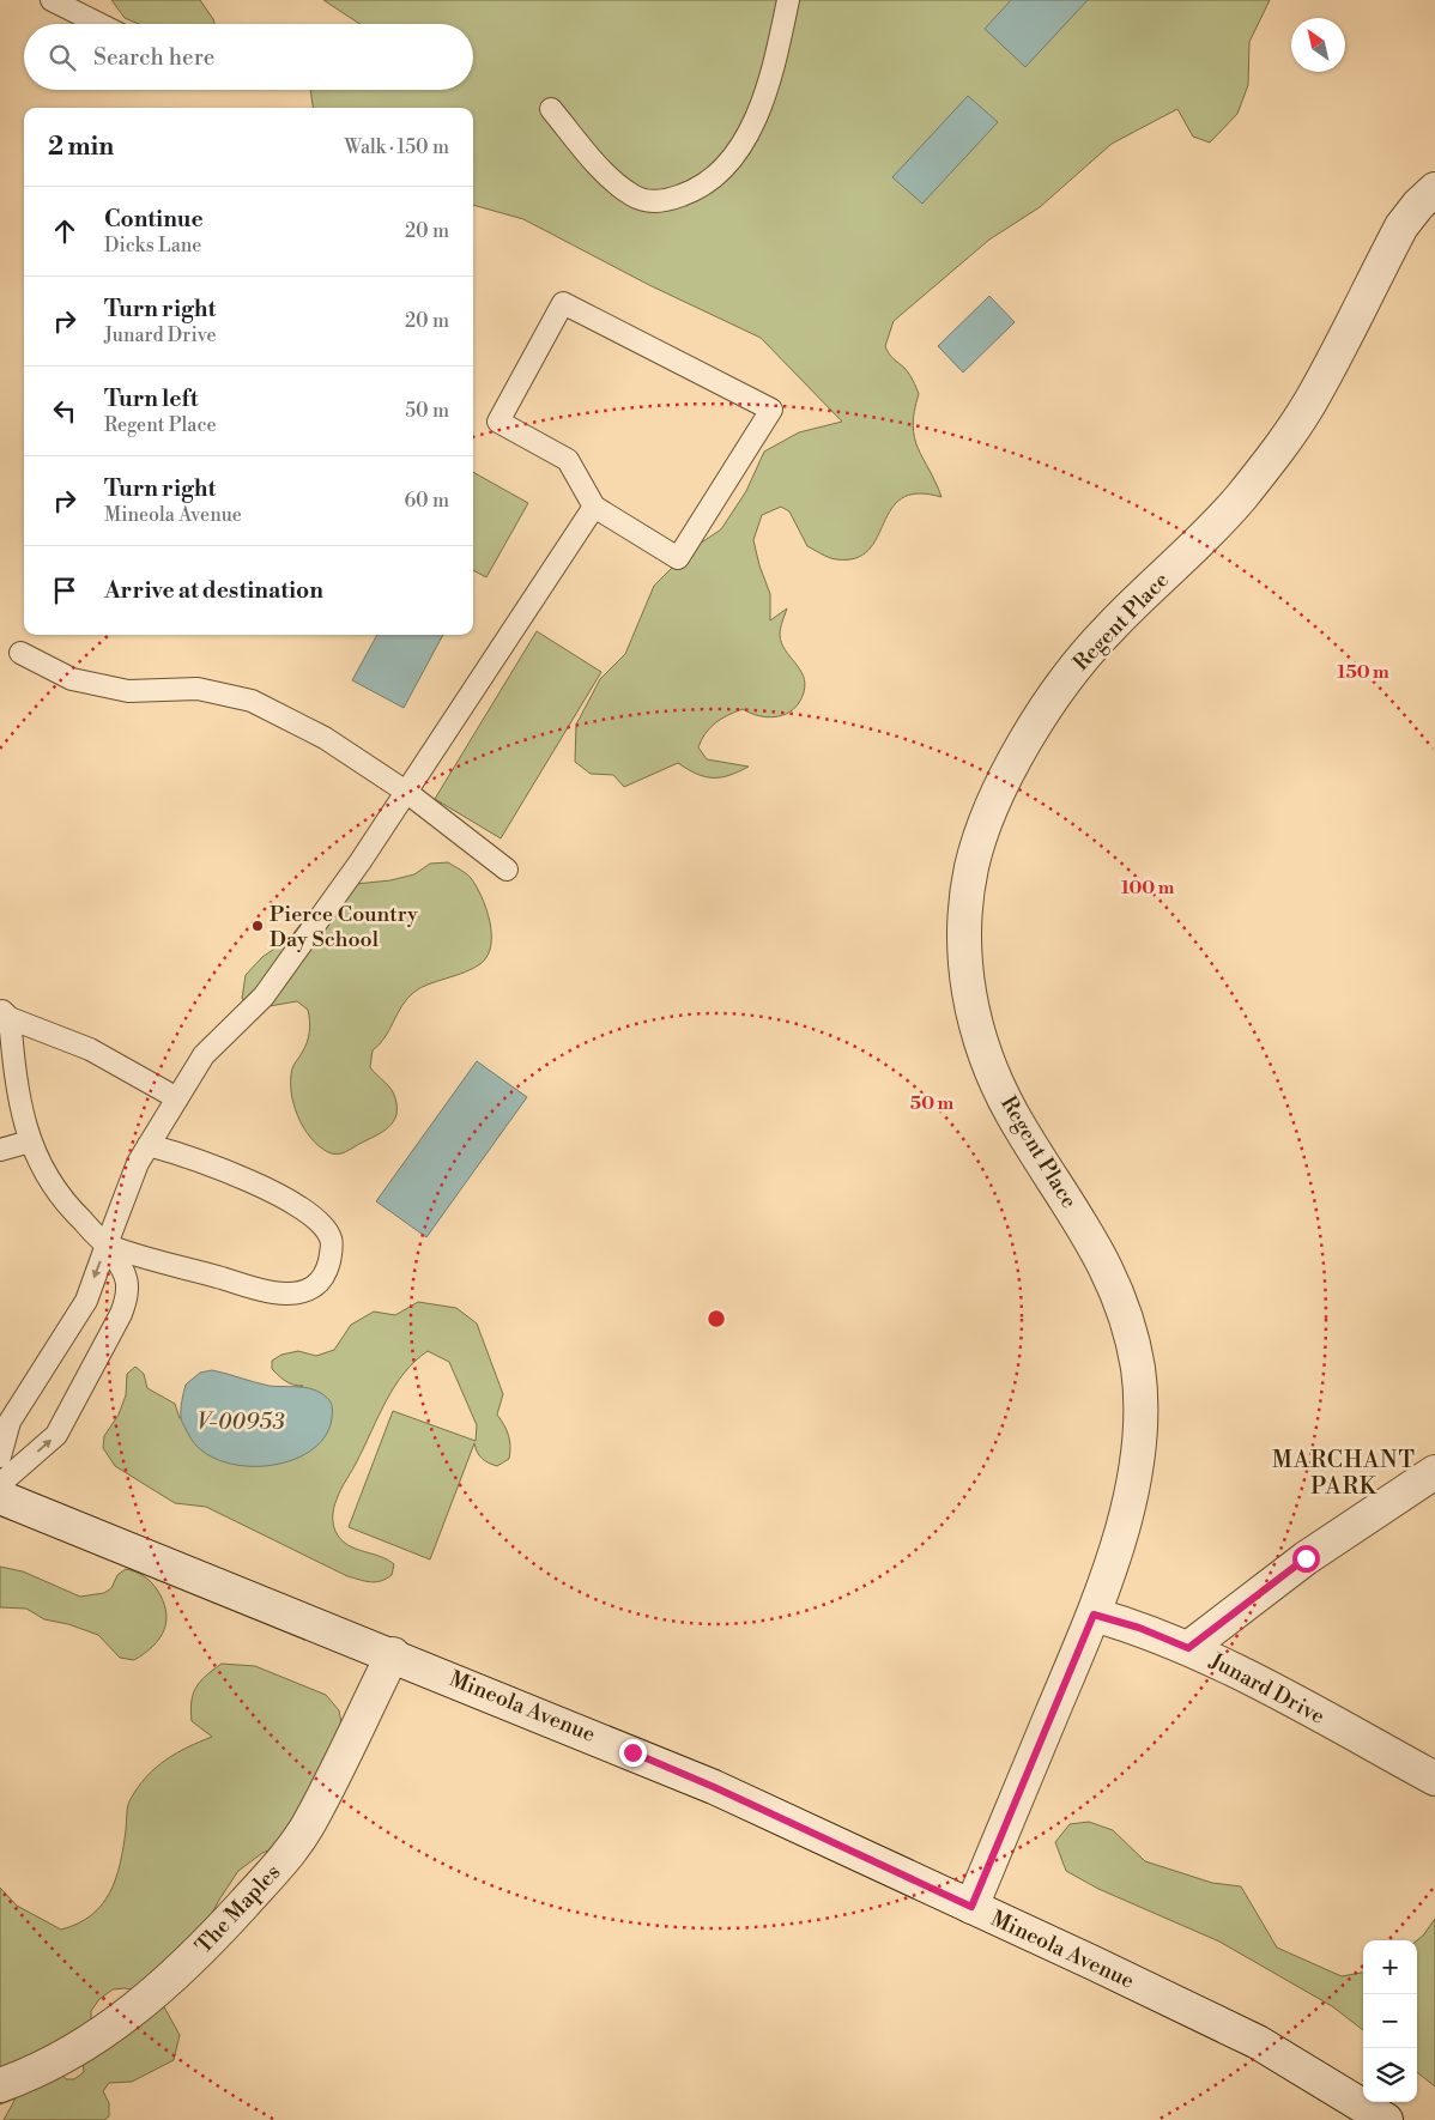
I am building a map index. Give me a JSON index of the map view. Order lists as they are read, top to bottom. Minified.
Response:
{"streets":{"street":["Regent Place","Junard Drive","Mineola Avenue","The Maples"]},"crossings":[["Regent Place","Junard Drive"],["Regent Place","Mineola Avenue"],["Mineola Avenue","The Maples"]],"districts":["MARCHANT PARK"],"water":["V-00953"],"places":["Pierce Country Day School"],"north":"top left","page":{"search":"Search here","heading":["2 min","Walk · 150 m"],"list":[["Continue","Dicks Lane","20 m"],["Turn right","Junard Drive","20 m"],["Turn left","Regent Place","50 m"],["Turn right","Mineola Avenue","60 m"],"Arrive at destination"],"map_buttons":["+","−"]},"rings":["150 m","100 m","50 m"]}
